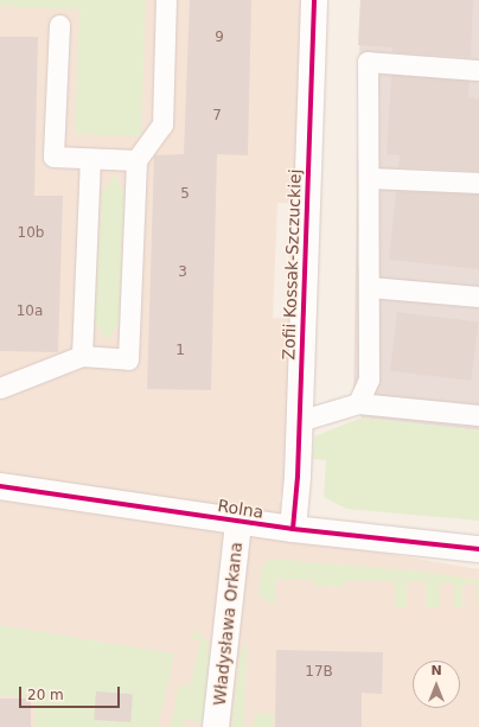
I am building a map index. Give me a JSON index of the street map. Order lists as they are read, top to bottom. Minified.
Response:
{"streets":{"street":["Zofii Kossak-Szczuckiej","Rolna","Władysława Orkana"]},"crossings":[["Zofii Kossak-Szczuckiej","Rolna"],["Rolna","Władysława Orkana"]],"house_numbers":["9","7","5","10b","3","10a","1","17B"],"scale_bar":"20 m","north":"top"}
